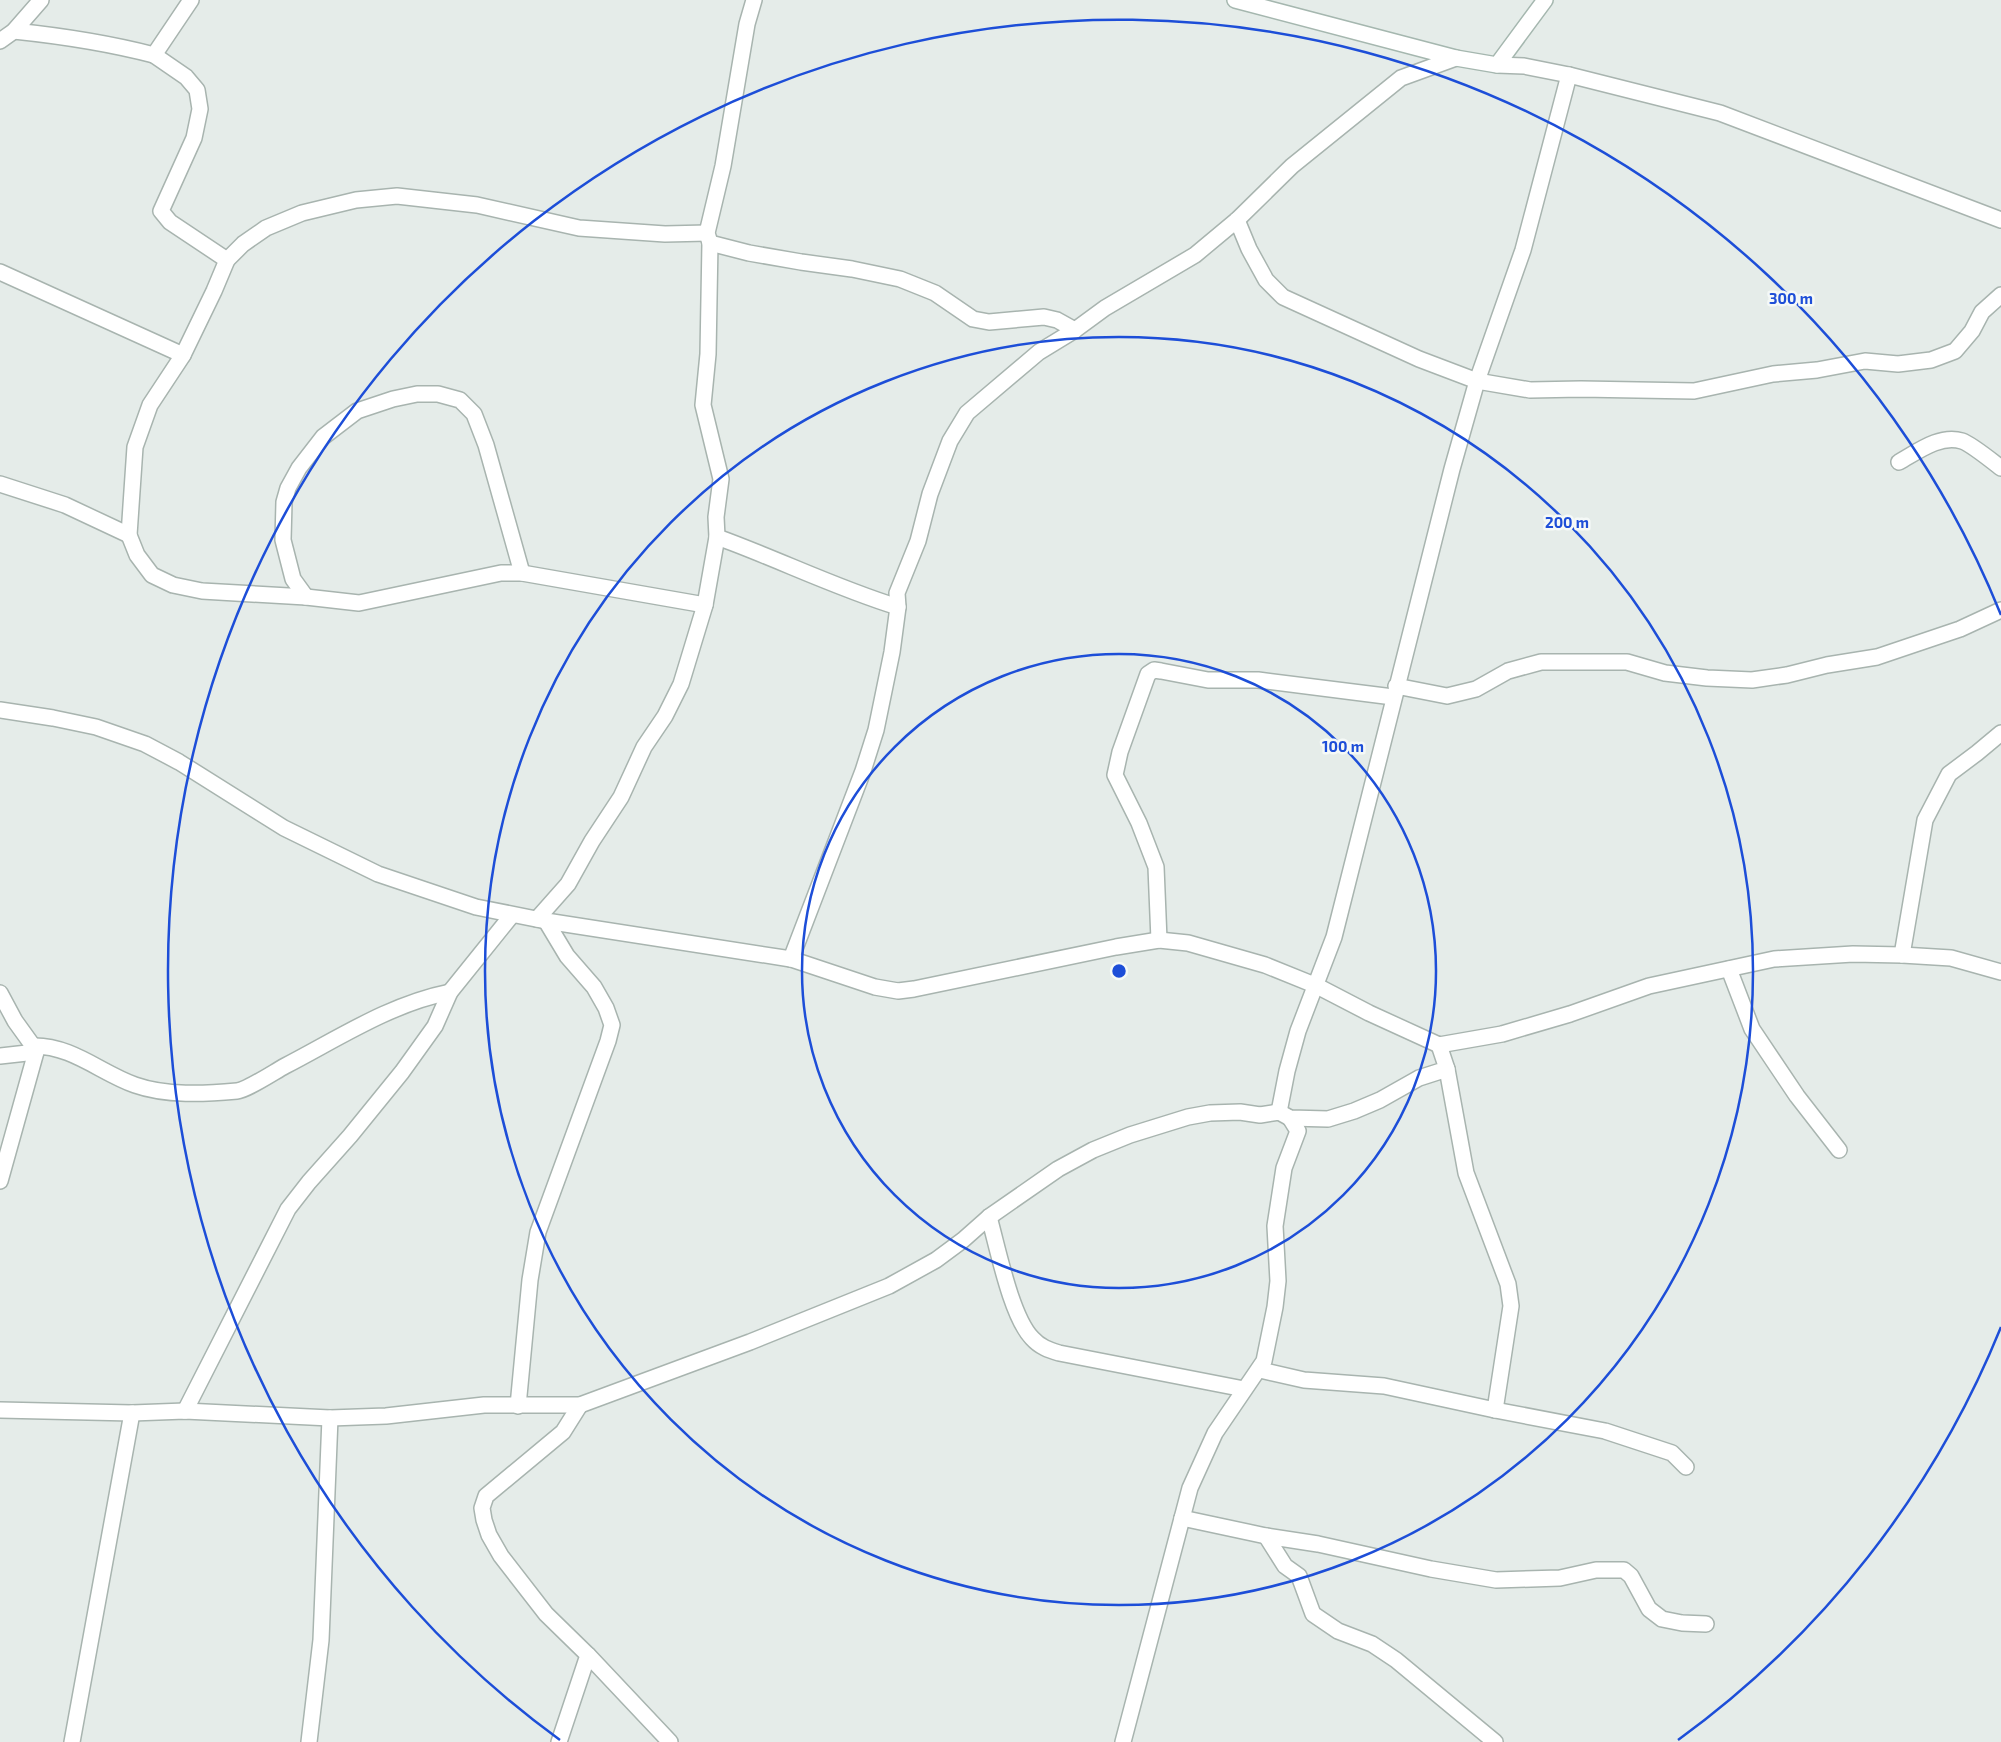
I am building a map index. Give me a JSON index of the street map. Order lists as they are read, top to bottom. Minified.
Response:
{"rings":["300 m","200 m","100 m"]}
